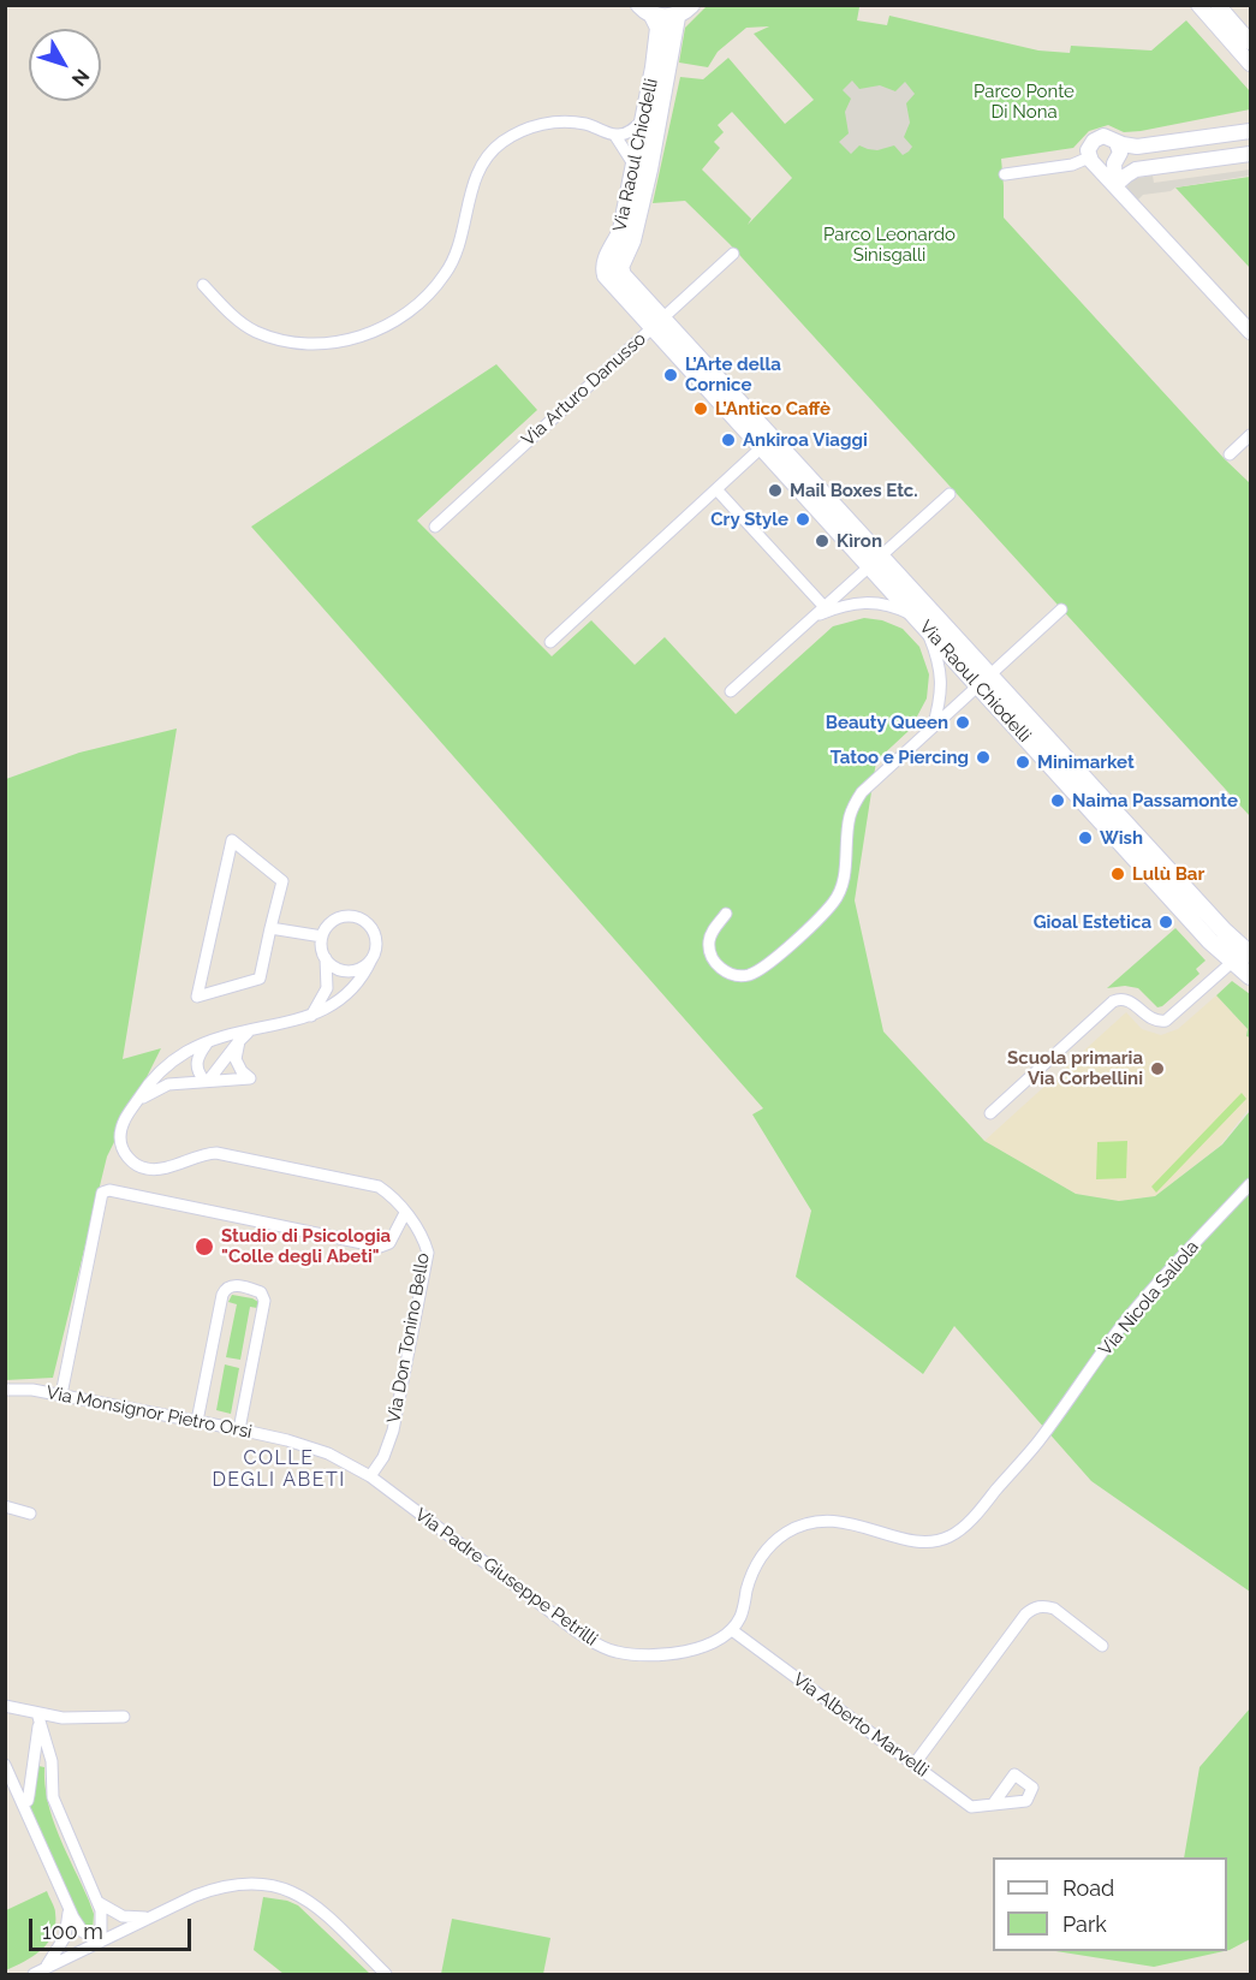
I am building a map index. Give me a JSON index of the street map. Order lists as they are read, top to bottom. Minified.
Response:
{"streets":{"main road":["Via Raoul Chiodelli"],"street":["Via Arturo Danusso","Via Nicola Saliola","Via Don Tonino Bello","Via Monsignor Pietro Orsi","Via Padre Giuseppe Petrilli","Via Alberto Marvelli"]},"crossings":[["Via Raoul Chiodelli","Via Arturo Danusso"],["Via Nicola Saliola","Via Padre Giuseppe Petrilli"],["Via Nicola Saliola","Via Alberto Marvelli"],["Via Don Tonino Bello","Via Monsignor Pietro Orsi"],["Via Don Tonino Bello","Via Padre Giuseppe Petrilli"],["Via Monsignor Pietro Orsi","Via Padre Giuseppe Petrilli"],["Via Padre Giuseppe Petrilli","Via Alberto Marvelli"]],"districts":["COLLE DEGLI ABETI"],"parks":["Parco Ponte Di Nona","Parco Leonardo Sinisgalli"],"places":["L’Arte della Cornice","L’Antico Caffè","Ankiroa Viaggi","Mail Boxes Etc.","Cry Style","Kìron","Beauty Queen","Tatoo e Piercing","Minimarket","Naima Passamonte","Wish","Lulù Bar","Gioal Estetica","Scuola primaria Via Corbellini","Studio di Psicologia \"Colle degli Abeti\""],"legend":["Road","Park"],"scale_bar":"100 m","north":"bottom right"}
